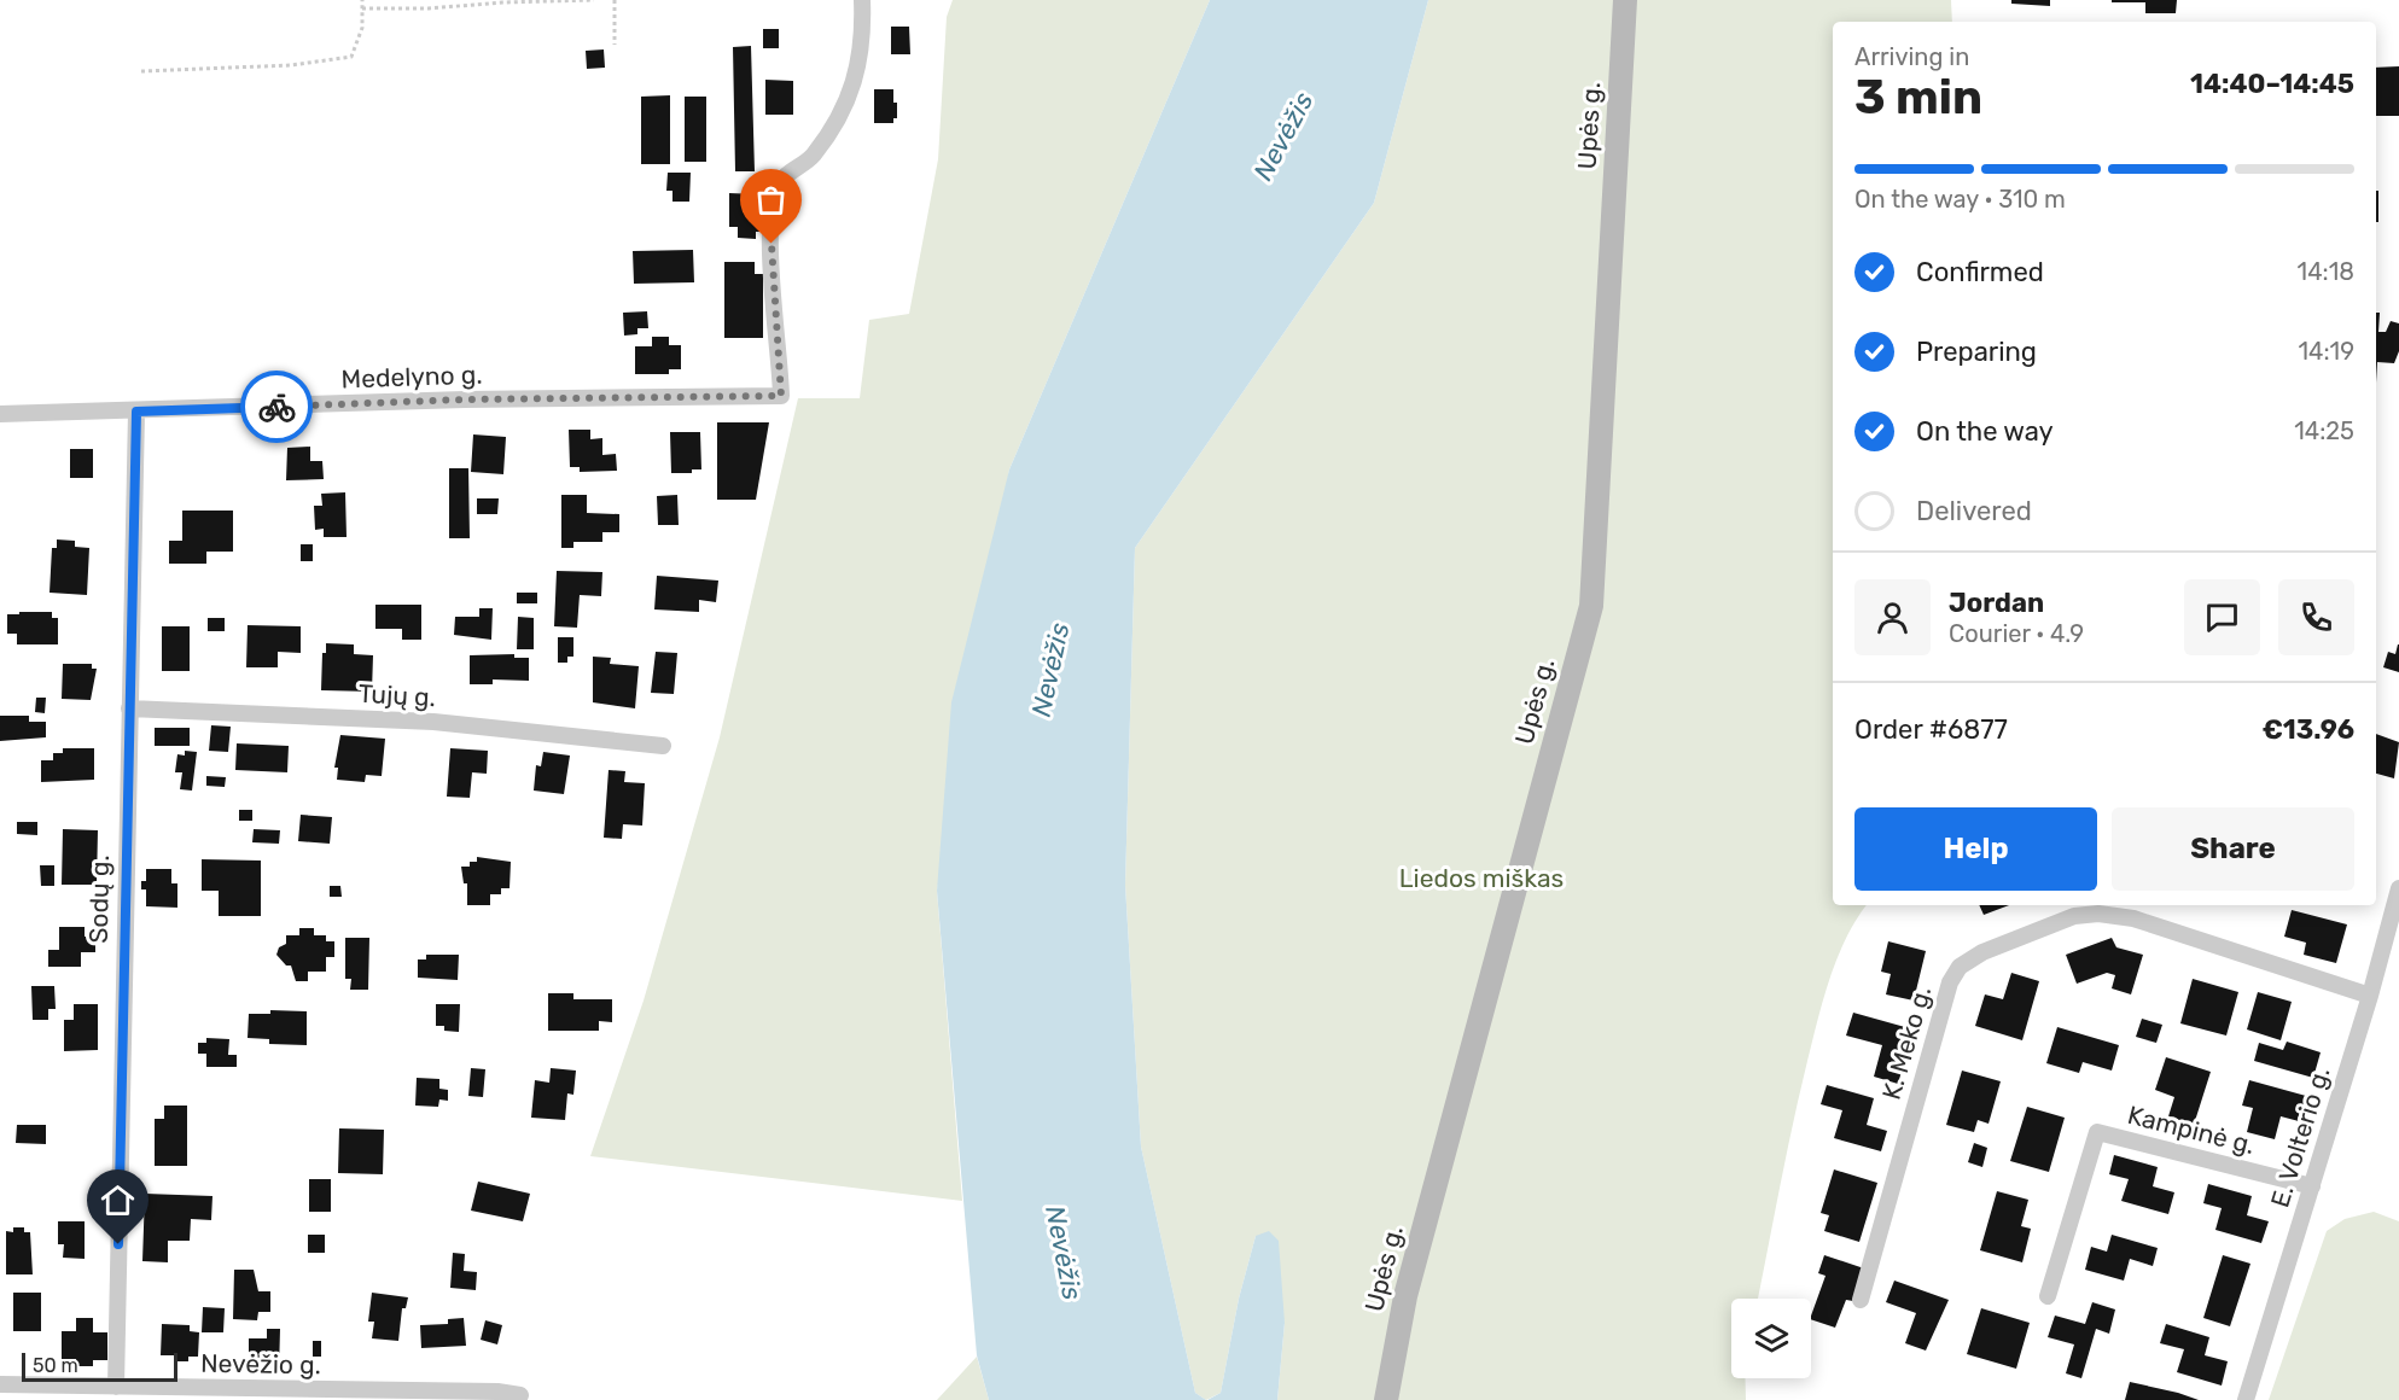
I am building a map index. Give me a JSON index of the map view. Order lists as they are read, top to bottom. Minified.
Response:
{"streets":{"main road":["Upės g."],"street":["Medelyno g.","Tujų g.","Sodų g.","K. Meko g.","Kampinė g.","E. Volterio g.","Nevėžio g."]},"crossings":[["Medelyno g.","Sodų g."],["Tujų g.","Sodų g."],["Sodų g.","Nevėžio g."],["K. Meko g.","E. Volterio g."],["Kampinė g.","E. Volterio g."]],"water":["Nevėžis"],"parks":["Liedos miškas"],"scale_bar":"50 m","page":{"heading":["3 min","Arriving in","14:40–14:45"],"panel":["Jordan","Courier · 4.9","Order #6877","€13.96"],"bar":"On the way · 310 m","list":[["Confirmed","14:18"],["Preparing","14:19"],["On the way","14:25"],"Delivered"],"buttons":["Help","Share"],"scale":"50 m"}}
